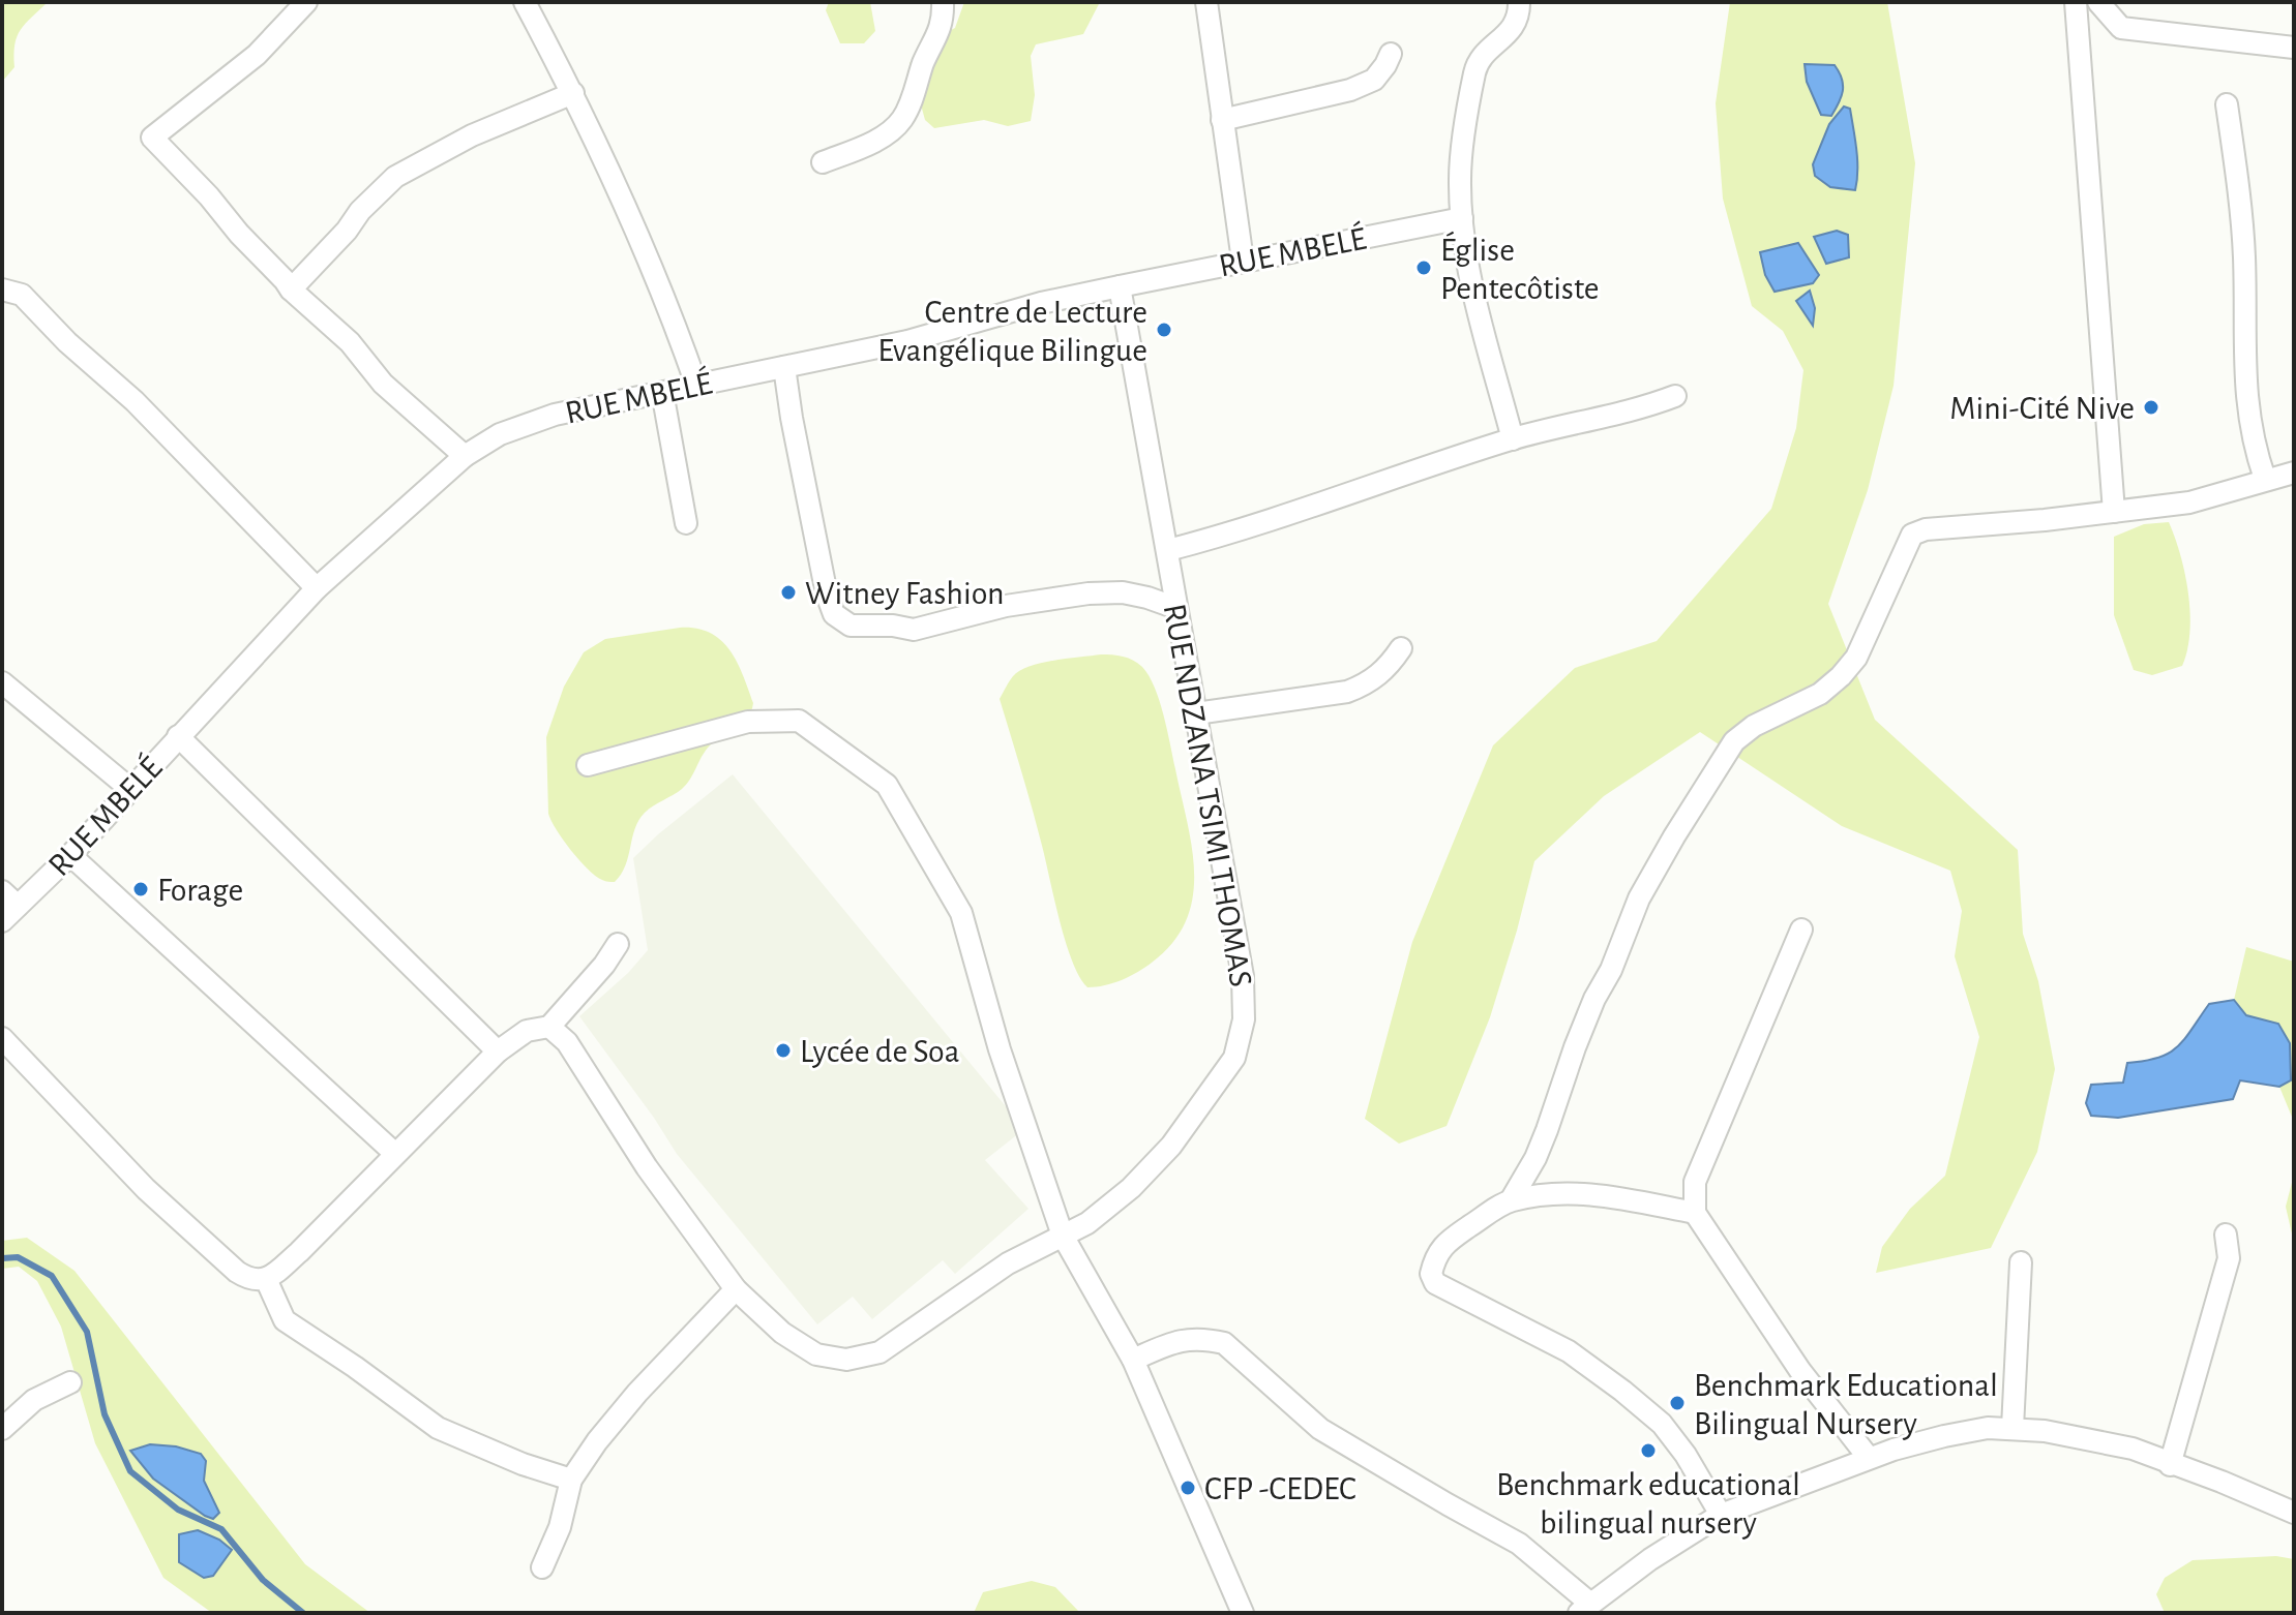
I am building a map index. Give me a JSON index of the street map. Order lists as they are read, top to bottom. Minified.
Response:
{"streets":{"street":["RUE MBELÉ","RUE NDZANA TSIMI THOMAS"]},"crossings":[["RUE MBELÉ","RUE NDZANA TSIMI THOMAS"]],"places":["Église Pentecôtiste","Centre de Lecture Evangélique Bilingue","Mini-Cité Nive","Witney Fashion","Forage","Lycée de Soa","Benchmark Educational Bilingual Nursery","Benchmark educational bilingual nursery","CFP -CEDEC"]}
